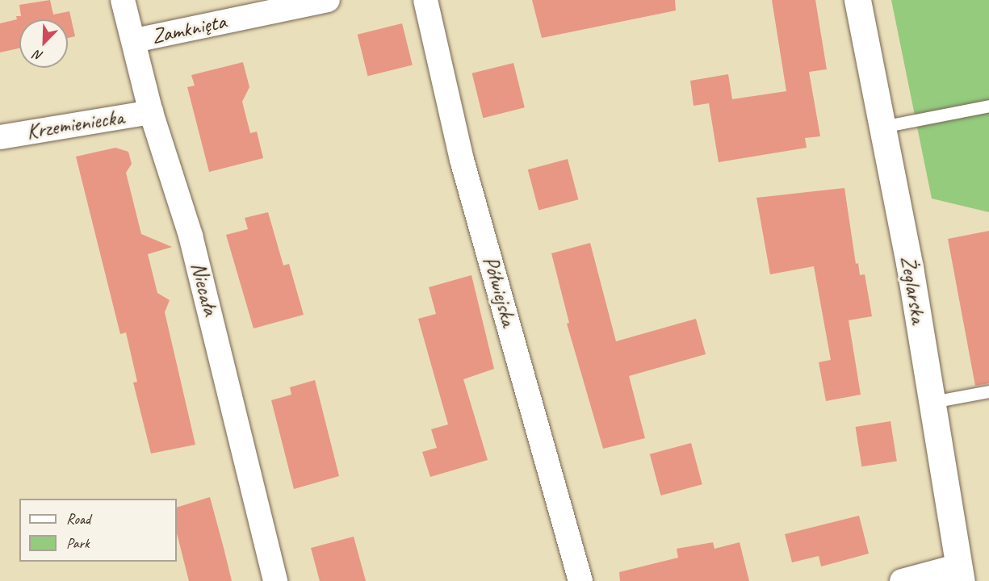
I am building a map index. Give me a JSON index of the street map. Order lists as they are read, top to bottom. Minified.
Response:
{"streets":{"street":["Zamknięta","Krzemieniecka","Niecała","Żeglarska","Półwiejska"]},"crossings":[["Zamknięta","Niecała"],["Krzemieniecka","Niecała"]],"legend":["Road","Park"],"north":"bottom left"}
